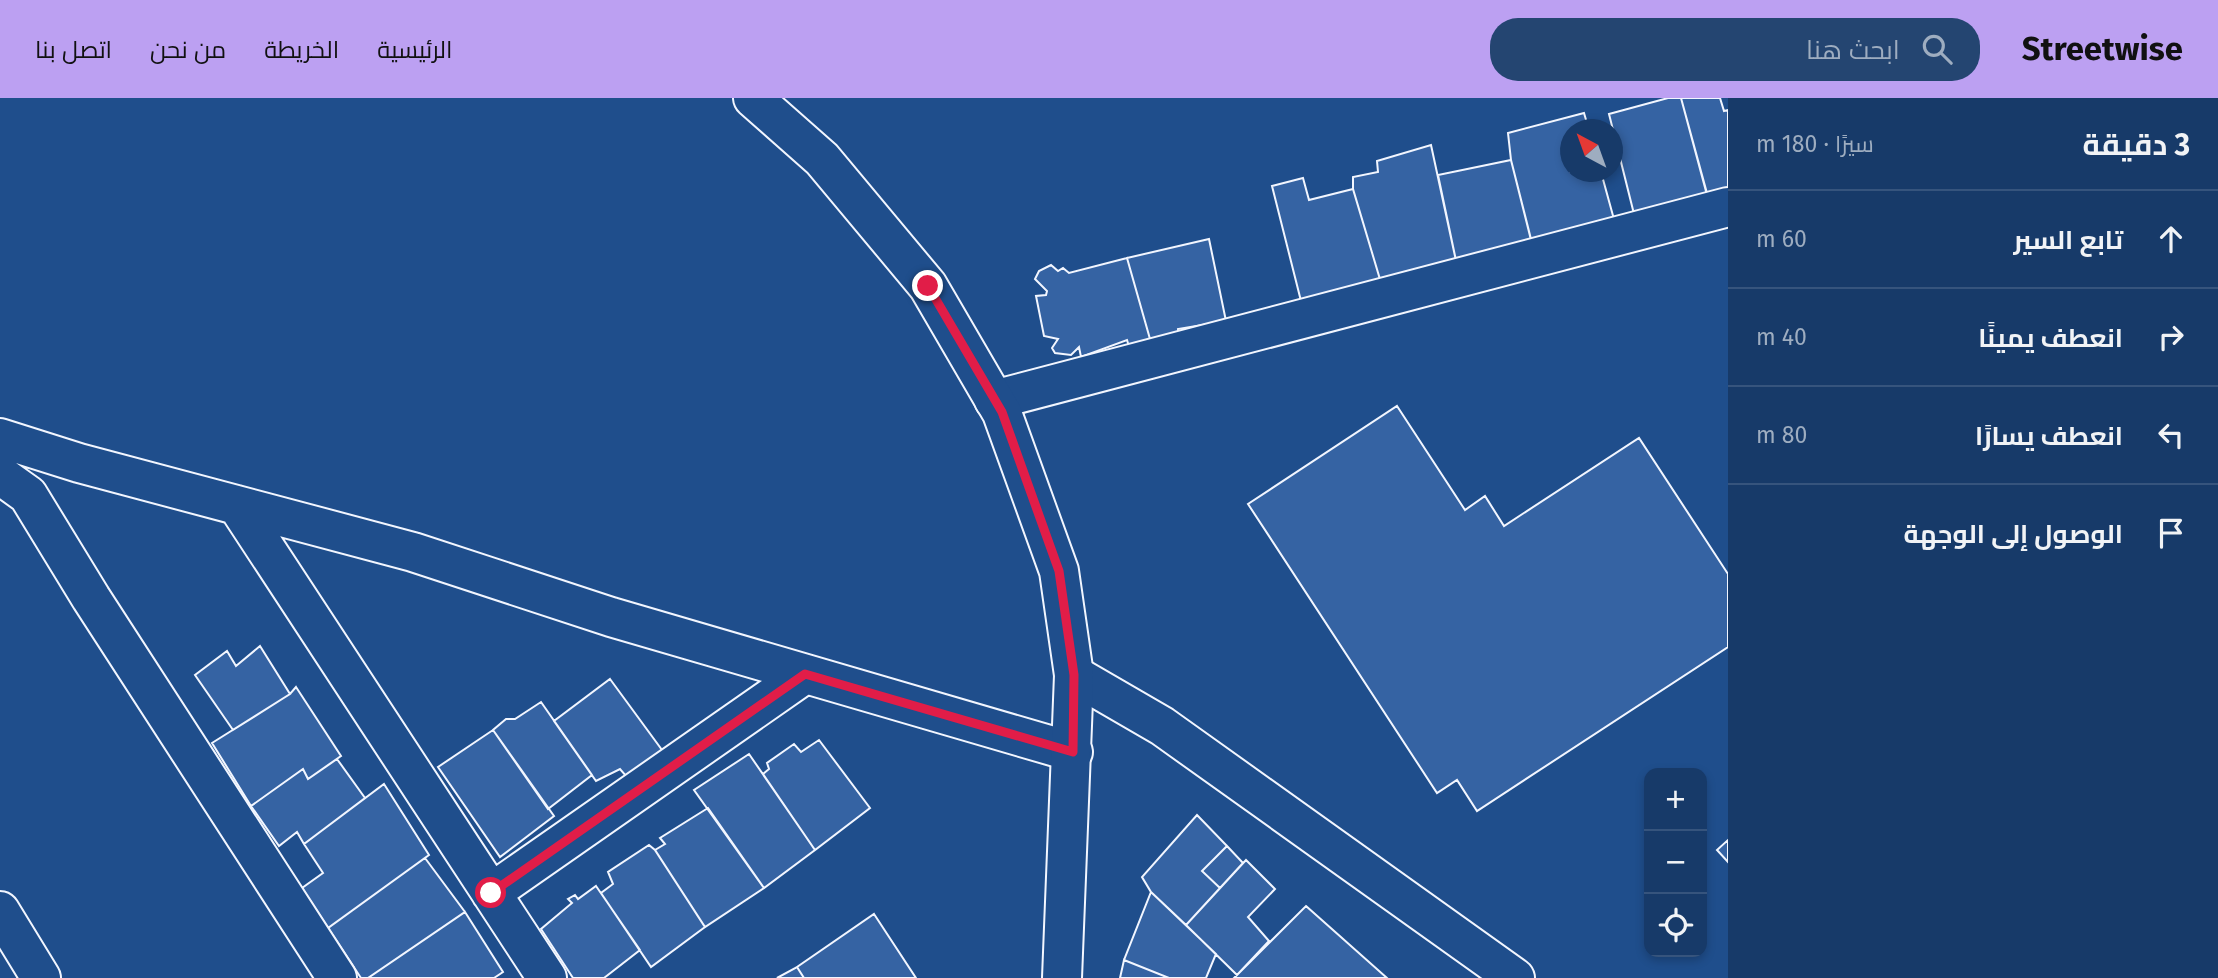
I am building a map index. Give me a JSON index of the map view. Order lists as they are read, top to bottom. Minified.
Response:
{"north":"top left","page":{"header":"Streetwise","search":"ابحث هنا","nav":["الرئيسية","الخريطة","من نحن","اتصل بنا"],"heading":["3 دقيقة","سيرًا · 180 m"],"list":[["تابع السير","60 m"],["انعطف يمينًا","40 m"],["انعطف يسارًا","80 m"],"الوصول إلى الوجهة"],"map_buttons":["+","−"]}}
